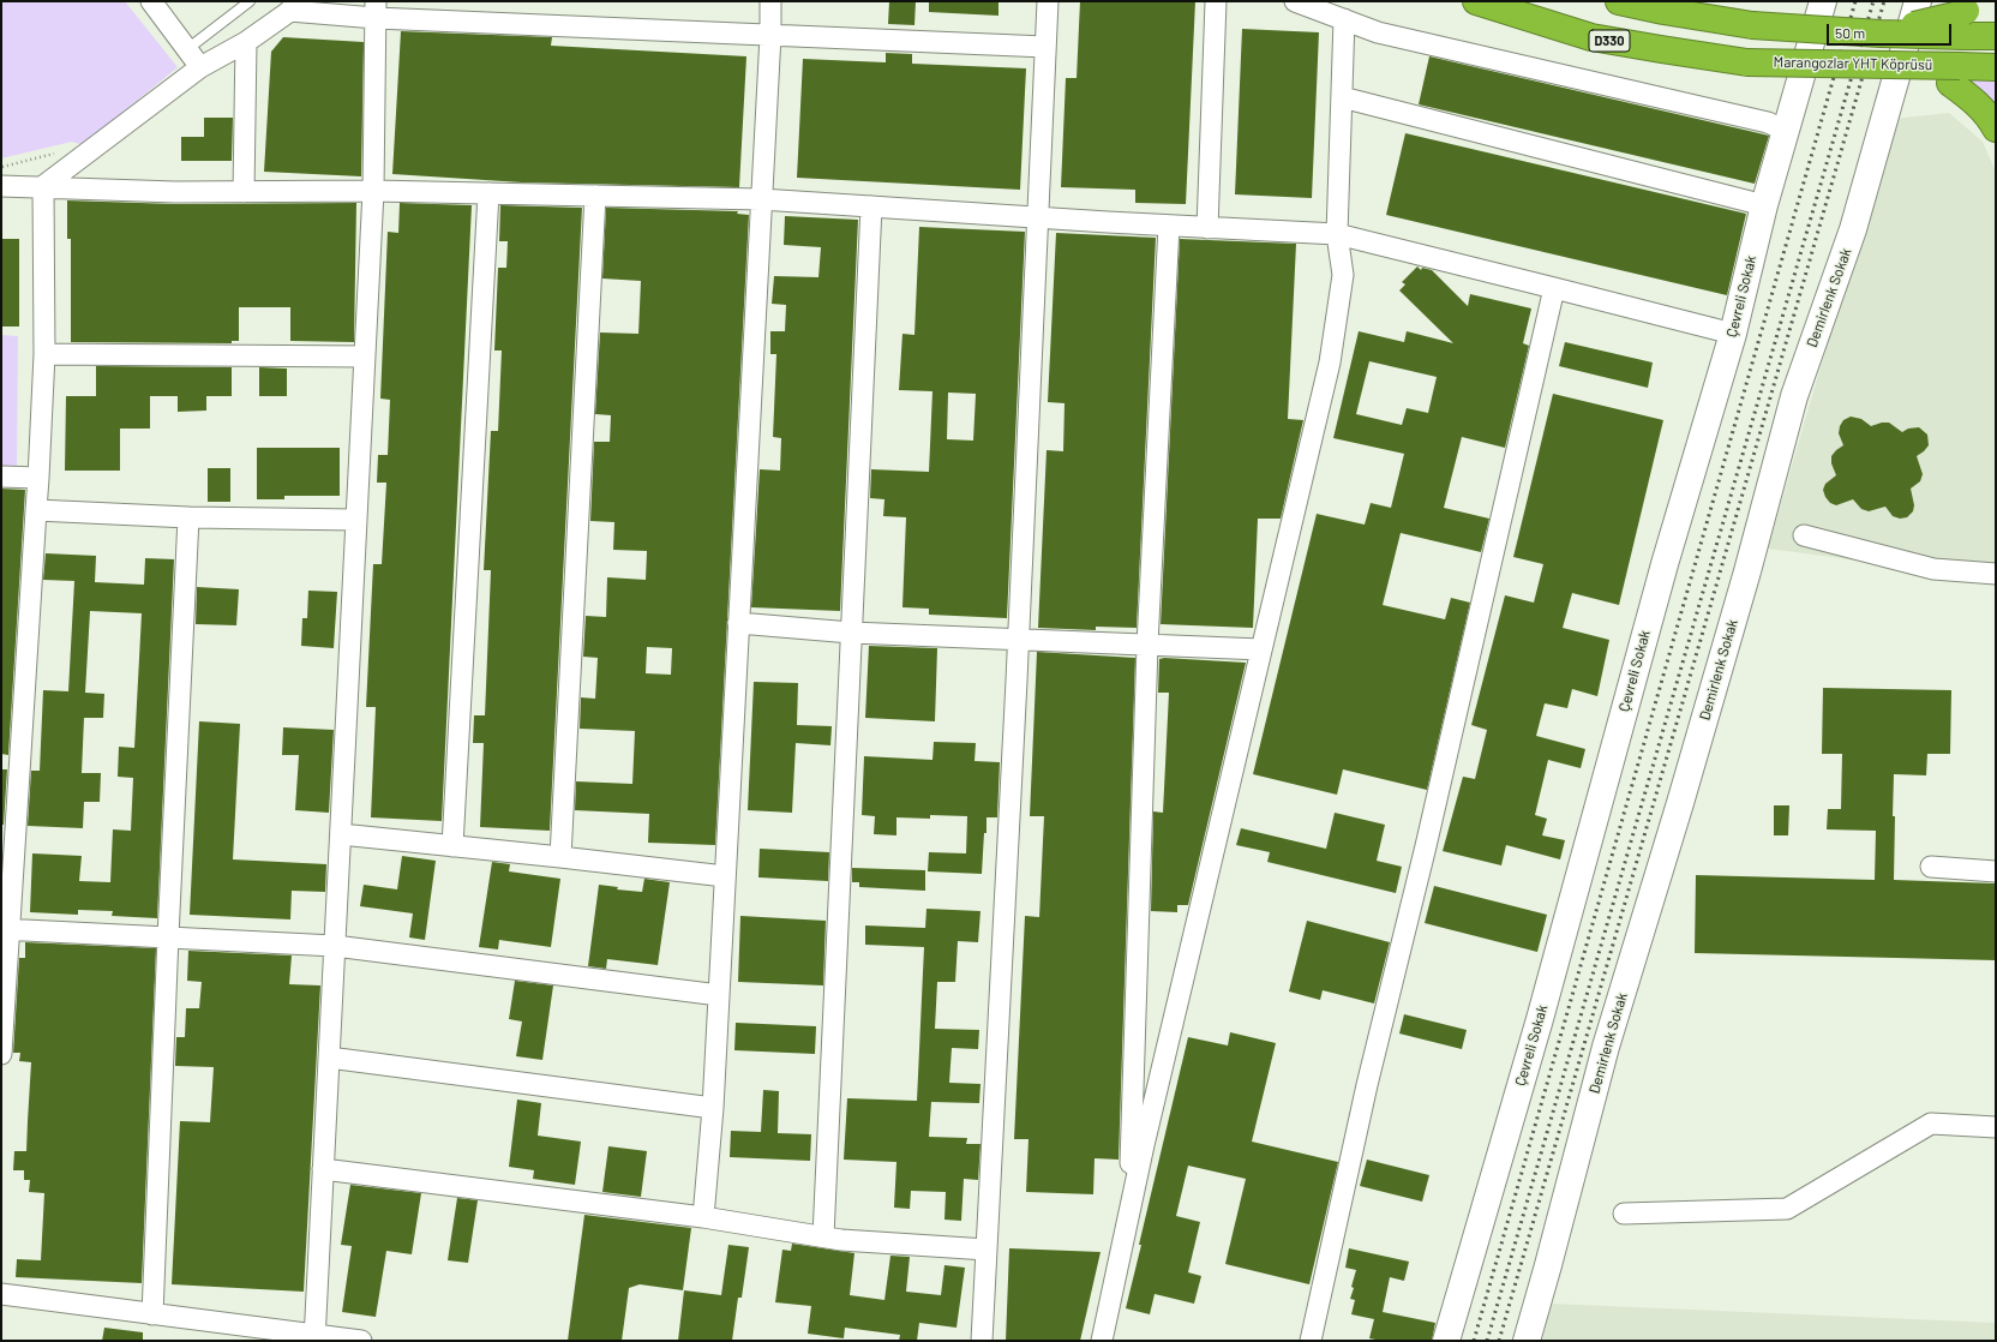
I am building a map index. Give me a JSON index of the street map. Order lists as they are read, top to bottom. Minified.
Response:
{"streets":{"highway":["D330","Marangozlar YHT Köprüsü"],"street":["Çevreli Sokak","Demirlenk Sokak"]},"crossings":[["D330","Marangozlar YHT Köprüsü"]],"scale_bar":"50 m"}
